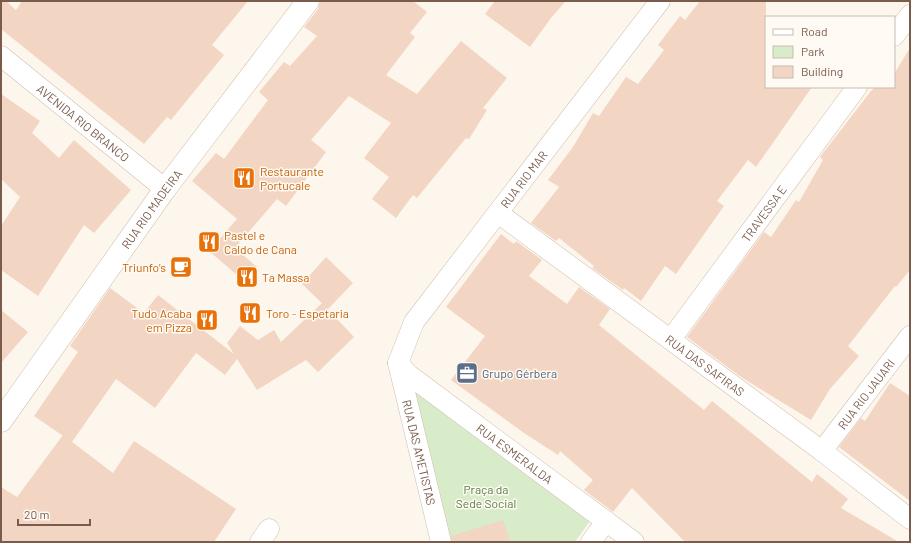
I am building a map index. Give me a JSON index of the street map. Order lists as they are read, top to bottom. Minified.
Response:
{"streets":{"street":["AVENIDA RIO BRANCO","RUA RIO MAR","RUA RIO MADEIRA","TRAVESSA E","RUA DAS SAFIRAS","RUA RIO JAUARI","RUA DAS AMETISTAS","RUA ESMERALDA"]},"crossings":[["AVENIDA RIO BRANCO","RUA RIO MADEIRA"],["RUA RIO MAR","RUA DAS SAFIRAS"],["RUA RIO MAR","RUA DAS AMETISTAS"],["RUA RIO MAR","RUA ESMERALDA"],["TRAVESSA E","RUA DAS SAFIRAS"],["RUA DAS SAFIRAS","RUA RIO JAUARI"],["RUA DAS AMETISTAS","RUA ESMERALDA"]],"parks":["Praça da Sede Social"],"places":{"restaurant":["Restaurante Portucale","Pastel e Caldo de Cana","Ta Massa","Toro - Espetaria","Tudo Acaba em Pizza"],"cafe":["Triunfo's"],"office":["Grupo Gérbera"]},"legend":["Road","Park","Building"],"scale_bar":"20 m"}
